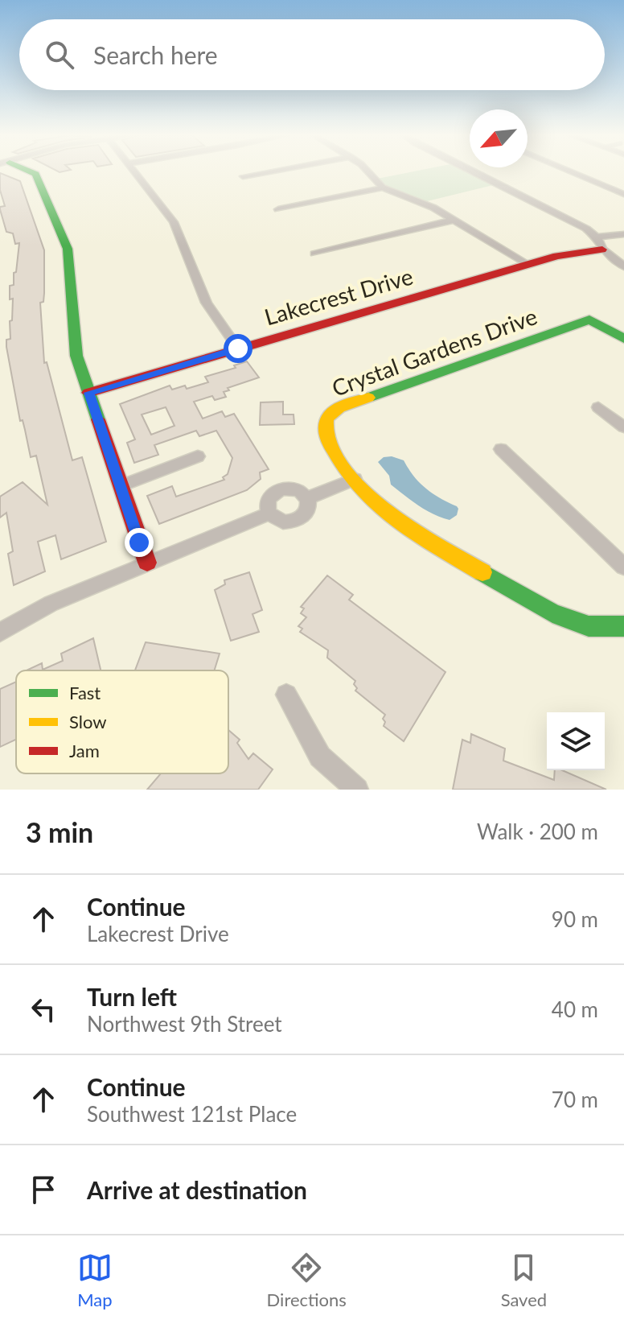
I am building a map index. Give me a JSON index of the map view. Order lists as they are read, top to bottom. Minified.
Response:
{"streets":{"street":["Lakecrest Drive","Crystal Gardens Drive"]},"legend":["Fast","Slow","Jam"],"north":"bottom left","page":{"search":"Search here","heading":["3 min","Walk · 200 m"],"list":[["Continue","Lakecrest Drive","90 m"],["Turn left","Northwest 9th Street","40 m"],["Continue","Southwest 121st Place","70 m"],"Arrive at destination"],"nav":["Map","Directions","Saved"]}}
